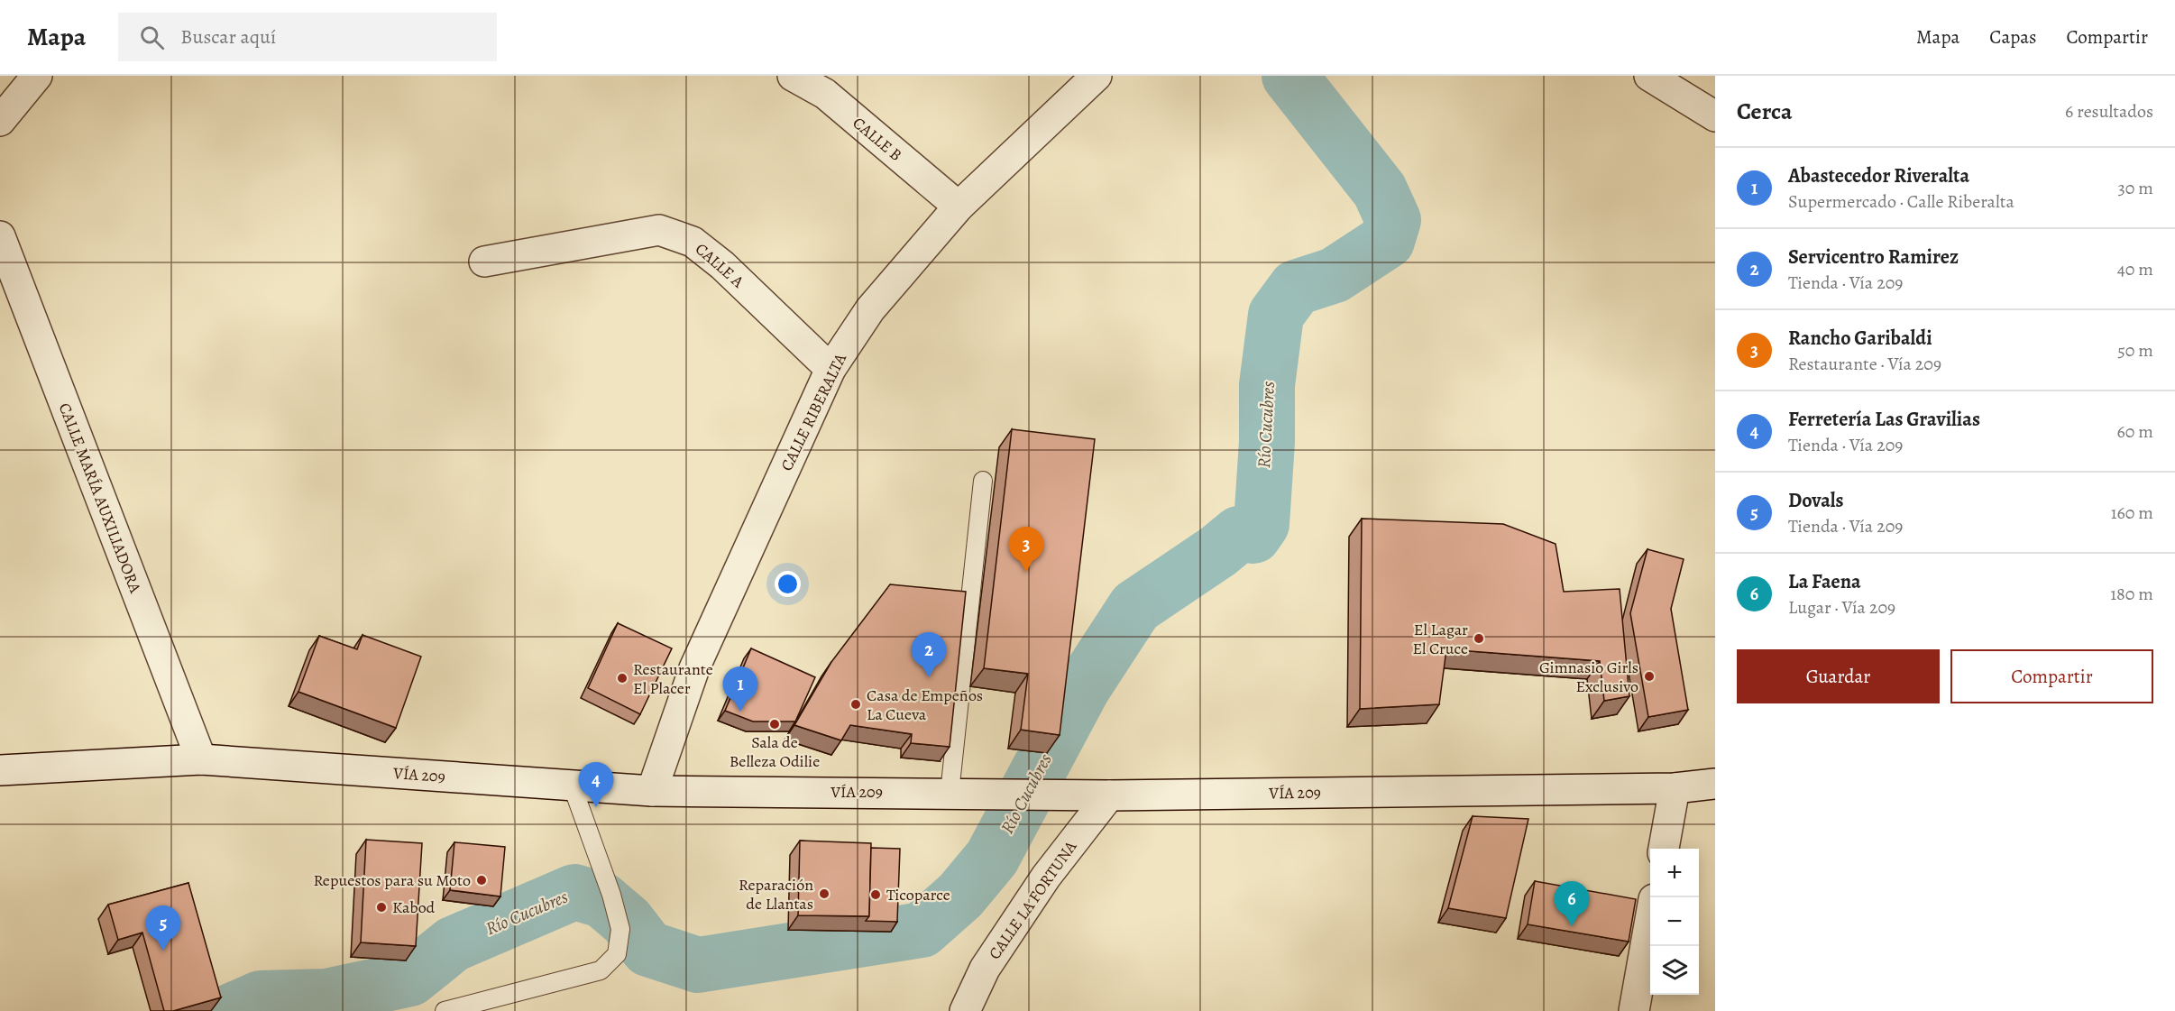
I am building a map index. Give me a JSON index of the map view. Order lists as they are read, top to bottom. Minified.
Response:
{"streets":{"street":["CALLE B","CALLE A","CALLE RIBERALTA","CALLE MARÍA AUXILIADORA","VÍA 209","CALLE LA FORTUNA"]},"crossings":[["CALLE B","CALLE RIBERALTA"],["CALLE A","CALLE RIBERALTA"],["CALLE RIBERALTA","VÍA 209"],["CALLE MARÍA AUXILIADORA","VÍA 209"],["VÍA 209","CALLE LA FORTUNA"]],"water":["Río Cucubres"],"places":["El Lagar El Cruce","Gimnasio Girls Exclusivo","Restaurante El Placer","Casa de Empeños La Cueva","Sala de Belleza Odilie","Repuestos para su Moto","Reparación de Llantas","Ticoparce","Kabod"],"page":{"header":"Mapa","search":"Buscar aquí","nav":["Mapa","Capas","Compartir"],"heading":["Cerca","6 resultados"],"list":[{"mark":"1","name":"Abastecedor Riveralta","note":"Supermercado · Calle Riberalta","value":"30 m"},{"mark":"2","name":"Servicentro Ramirez","note":"Tienda · Vía 209","value":"40 m"},{"mark":"3","name":"Rancho Garibaldi","note":"Restaurante · Vía 209","value":"50 m"},{"mark":"4","name":"Ferretería Las Gravilias","note":"Tienda · Vía 209","value":"60 m"},{"mark":"5","name":"Dovals","note":"Tienda · Vía 209","value":"160 m"},{"mark":"6","name":"La Faena","note":"Lugar · Vía 209","value":"180 m"}],"pins":["3","2","1","4","6","5"],"buttons":["Guardar","Compartir"],"map_buttons":["+","−"]}}
